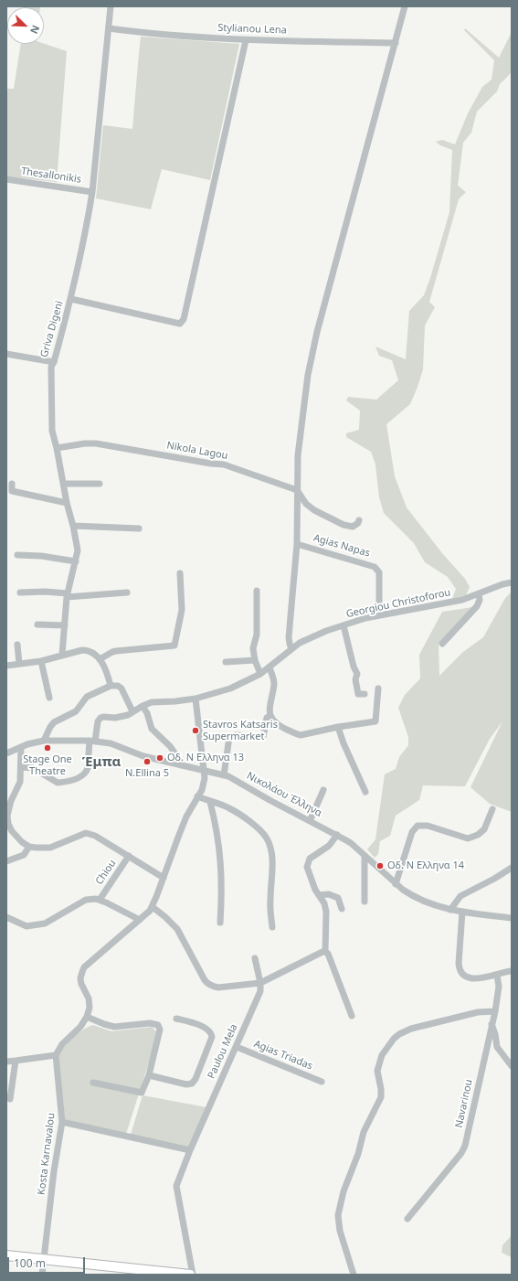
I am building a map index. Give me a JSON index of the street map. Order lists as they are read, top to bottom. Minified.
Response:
{"streets":{"street":["Stylianou Lena","Thesallonikis","Griva Digeni","Nikola Lagou","Agias Napas","Georgiou Christoforou","Νικολάου Έλληνα","Chiou","Paulou Mela","Agias Triadas","Navarinou","Kosta Karnavalou"]},"crossings":[["Stylianou Lena","Griva Digeni"],["Thesallonikis","Griva Digeni"],["Griva Digeni","Nikola Lagou"],["Agias Napas","Georgiou Christoforou"],["Georgiou Christoforou","Νικολάου Έλληνα"],["Paulou Mela","Agias Triadas"]],"districts":["Έμπα"],"places":["Stavros Katsaris Supermarket","Stage One Theatre","Οδ. Ν Ελληνα 13","N.Ellina 5","Οδ. Ν Ελληνα 14"],"scale_bar":"100 m","north":"bottom right"}
